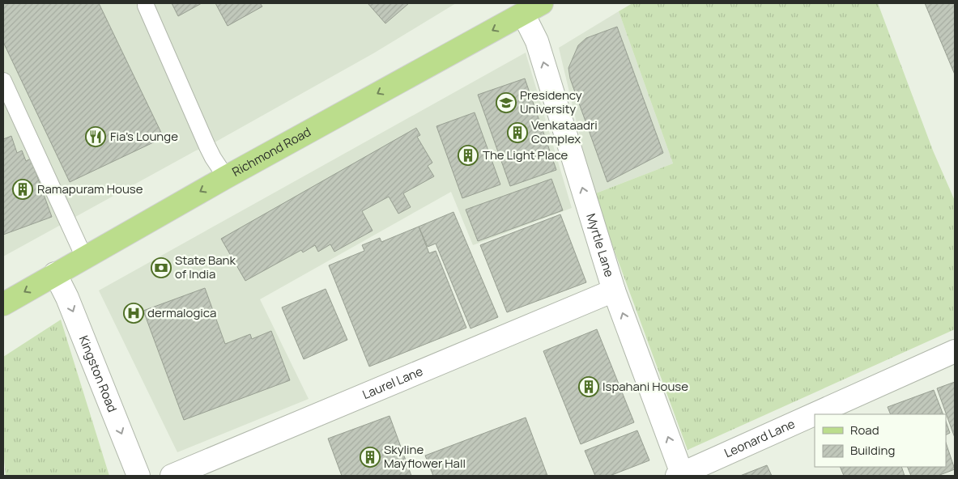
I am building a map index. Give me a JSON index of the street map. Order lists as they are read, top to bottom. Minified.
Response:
{"streets":{"main road":["Richmond Road"],"street":["Myrtle Lane","Kingston Road","Laurel Lane","Leonard Lane"]},"crossings":[["Richmond Road","Myrtle Lane"],["Richmond Road","Kingston Road"],["Myrtle Lane","Laurel Lane"],["Myrtle Lane","Leonard Lane"]],"one_way":["Richmond Road","Myrtle Lane","Kingston Road"],"places":{"school or university":["Presidency University"],"building":["Venkataadri Complex","The Light Place","Ramapuram House","Ispahani House","Skyline Mayflower Hall"],"restaurant":["Fia's Lounge"],"bank":["State Bank of India"],"hospital":["dermalogica"]},"legend":["Road","Building"]}
